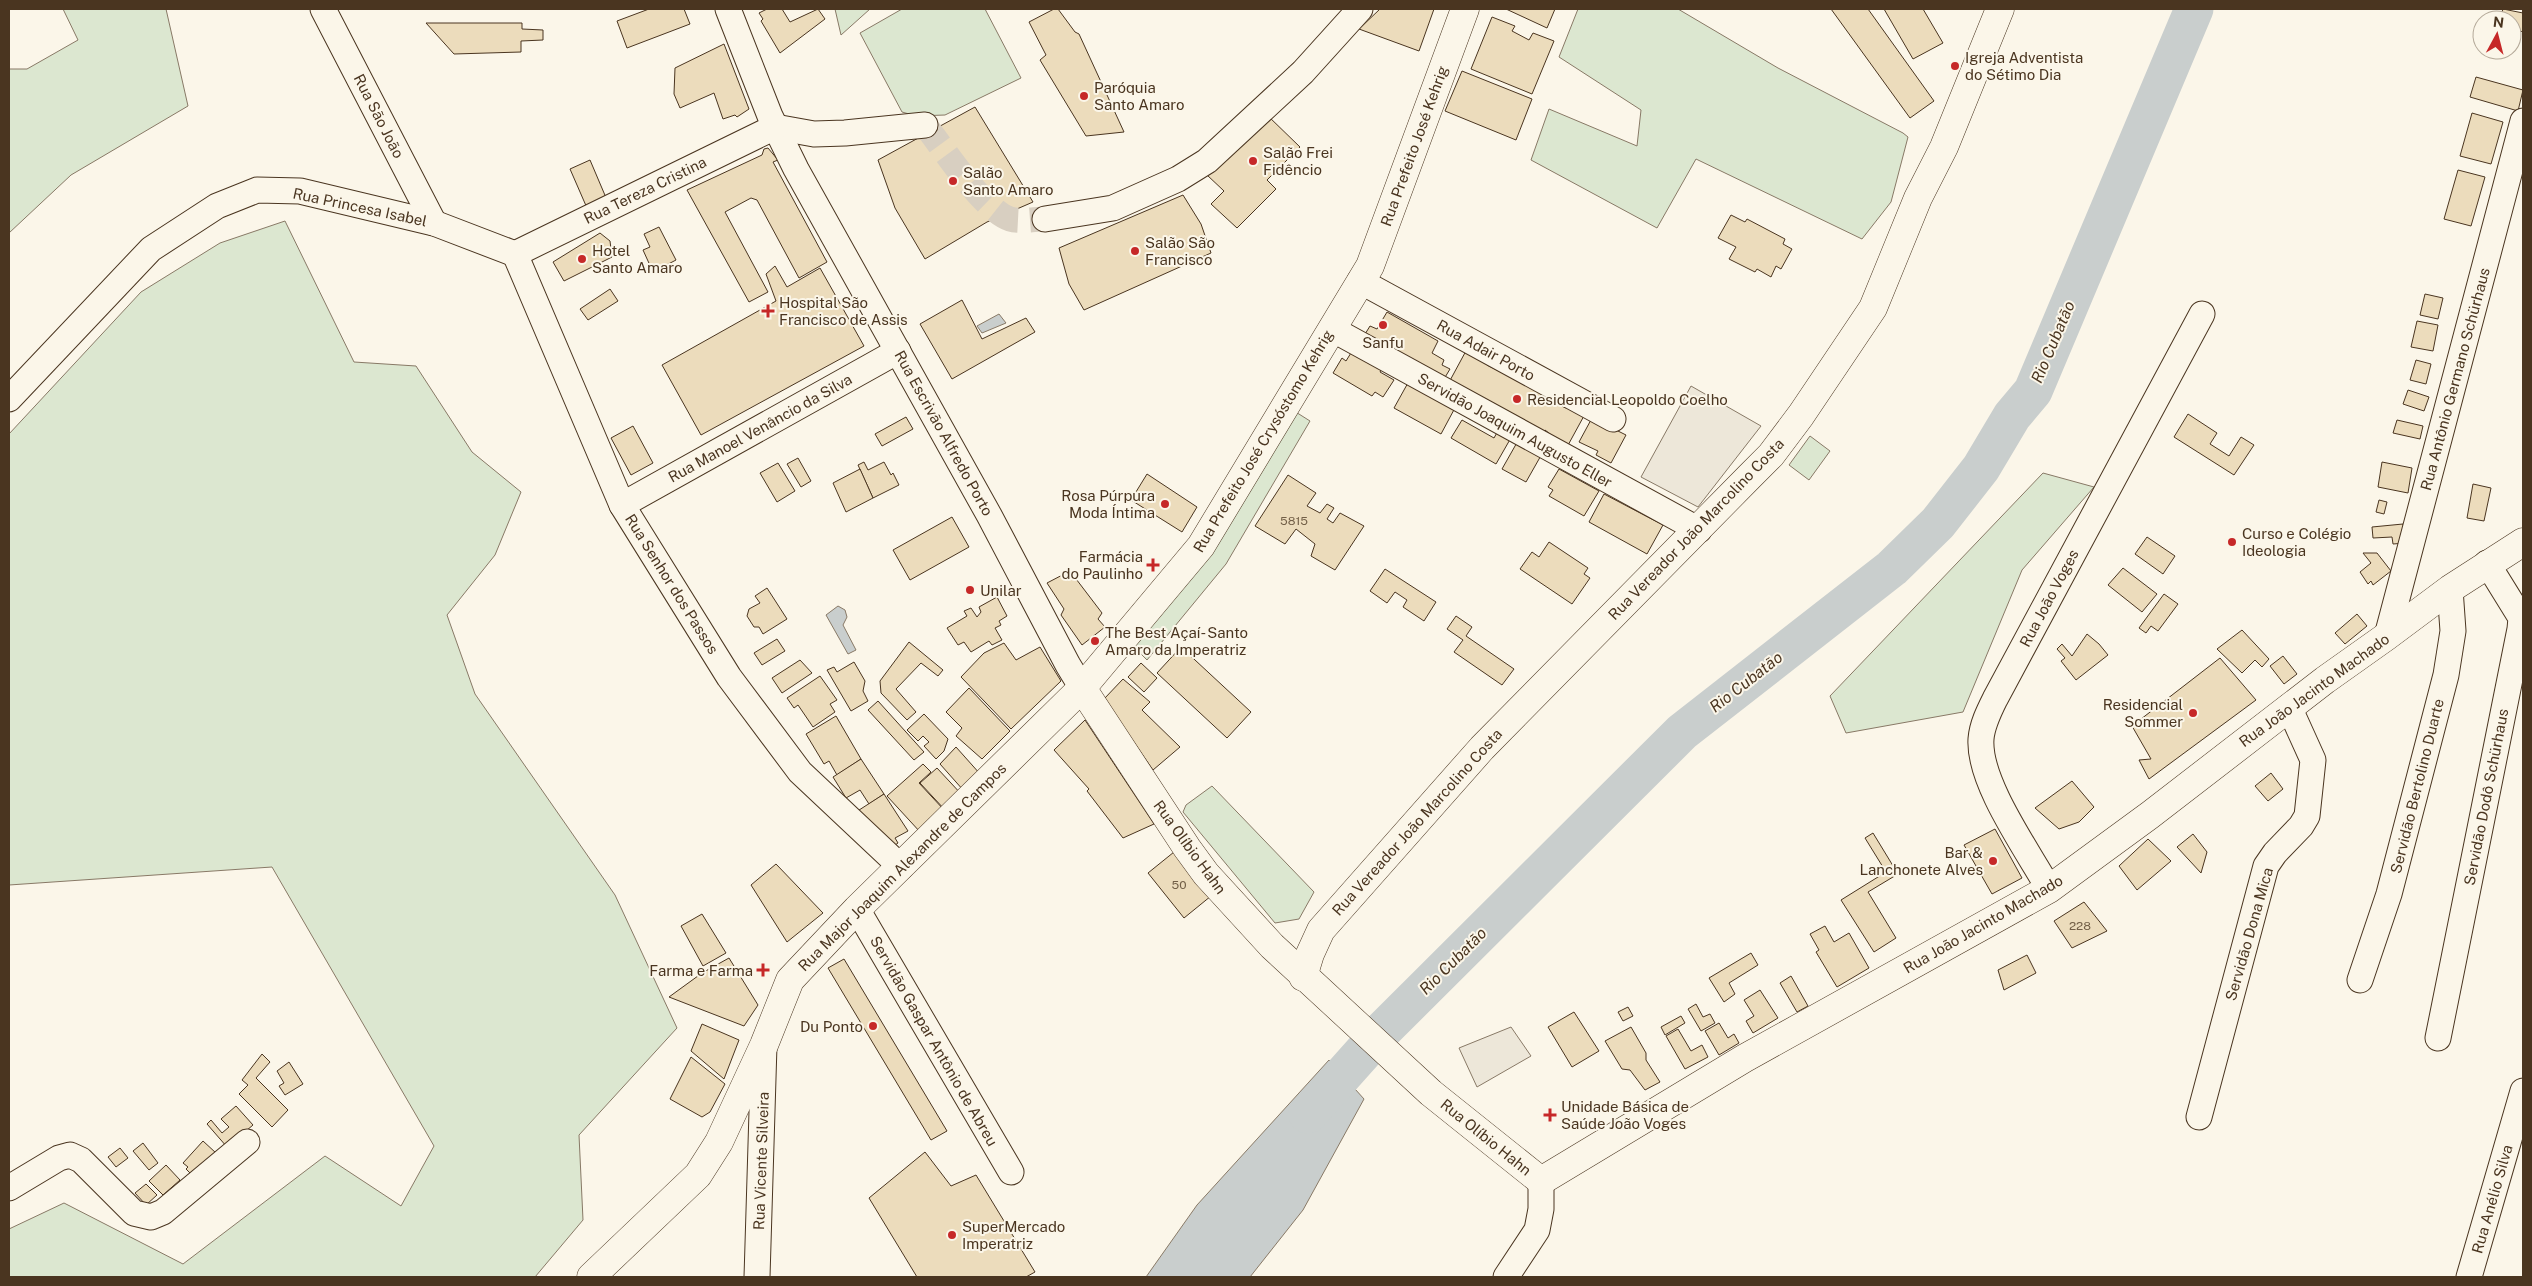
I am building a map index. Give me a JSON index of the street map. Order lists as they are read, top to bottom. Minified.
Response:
{"streets":{"main road":["Rua Prefeito José Kehrig","Rua Prefeito José Crysóstomo Kehrig","Rua Vereador João Marcolino Costa","Rua João Jacinto Machado","Rua Olíbio Hahn","Rua Major Joaquim Alexandre de Campos"],"street":["Rua São João","Rua Tereza Cristina","Rua Princesa Isabel","Rua Adair Porto","Rua Antônio Germano Schürhaus","Rua Manoel Venâncio da Silva","Servidão Joaquim Augusto Eller","Rua Escrivão Alfredo Porto","Rua Senhor dos Passos","Rua João Voges","Servidão Bertolino Duarte","Servidão Dodô Schürhaus","Servidão Dona Mica","Servidão Gaspar Antônio de Abreu","Rua Vicente Silveira","Rua Anélio Silva"]},"crossings":[["Rua São João","Rua Princesa Isabel"],["Rua Prefeito José Kehrig","Rua Adair Porto"],["Rua Prefeito José Kehrig","Rua Prefeito José Crysóstomo Kehrig"],["Rua Tereza Cristina","Rua Princesa Isabel"],["Rua Tereza Cristina","Rua Escrivão Alfredo Porto"],["Rua Tereza Cristina","Rua Senhor dos Passos"],["Rua Princesa Isabel","Rua Senhor dos Passos"],["Rua Adair Porto","Rua Prefeito José Crysóstomo Kehrig"],["Rua Antônio Germano Schürhaus","Rua João Jacinto Machado"],["Rua Manoel Venâncio da Silva","Rua Escrivão Alfredo Porto"],["Rua Manoel Venâncio da Silva","Rua Senhor dos Passos"],["Servidão Joaquim Augusto Eller","Rua Prefeito José Crysóstomo Kehrig"],["Servidão Joaquim Augusto Eller","Rua Vereador João Marcolino Costa"],["Rua Escrivão Alfredo Porto","Rua Prefeito José Crysóstomo Kehrig"],["Rua Escrivão Alfredo Porto","Rua Olíbio Hahn"],["Rua Escrivão Alfredo Porto","Rua Major Joaquim Alexandre de Campos"],["Rua Prefeito José Crysóstomo Kehrig","Rua Olíbio Hahn"],["Rua Prefeito José Crysóstomo Kehrig","Rua Major Joaquim Alexandre de Campos"],["Rua Vereador João Marcolino Costa","Rua Olíbio Hahn"],["Rua Senhor dos Passos","Rua Major Joaquim Alexandre de Campos"],["Rua João Voges","Rua João Jacinto Machado"],["Rua João Jacinto Machado","Servidão Bertolino Duarte"],["Rua João Jacinto Machado","Servidão Dodô Schürhaus"],["Rua João Jacinto Machado","Rua Olíbio Hahn"],["Rua João Jacinto Machado","Servidão Dona Mica"],["Rua Olíbio Hahn","Rua Major Joaquim Alexandre de Campos"],["Rua Major Joaquim Alexandre de Campos","Servidão Gaspar Antônio de Abreu"],["Rua Major Joaquim Alexandre de Campos","Rua Vicente Silveira"]],"water":["Rio Cubatão"],"places":{"other":["Igreja Adventista do Sétimo Dia","Paróquia Santo Amaro","Salão Frei Fidêncio","Salão Santo Amaro","Salão São Francisco","Hotel Santo Amaro","Sanfu","Residencial Leopoldo Coelho","Rosa Púrpura Moda Íntima","Curso e Colégio Ideologia","Unilar","The Best Açaí- Santo Amaro da Imperatriz","Residencial Sommer","Bar & Lanchonete Alves","Du Ponto","SuperMercado Imperatriz"],"health":["Hospital São Francisco de Assis","Farmácia do Paulinho","Farma e Farma","Unidade Básica de Saúde João Voges"]},"house_numbers":["5815","50","228"],"north":"top"}
